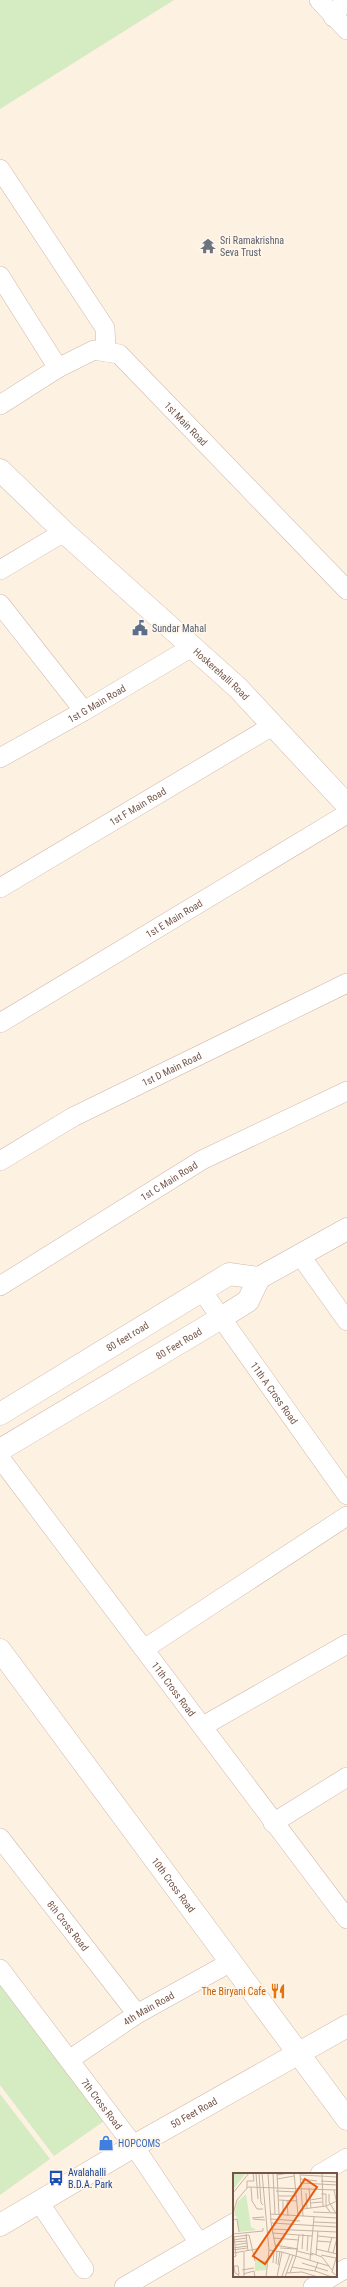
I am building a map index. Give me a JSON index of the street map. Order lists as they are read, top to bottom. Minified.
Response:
{"streets":{"street":["1st Main Road","Hoskerehalli Road","1st G Main Road","1st F Main Road","1st E Main Road","1st D Main Road","1st C Main Road","80 feet road","80 Feet Road","11th A Cross Road","11th Cross Road","10th Cross Road","8th Cross Road","4th Main Road","7th Cross Road","50 Feet Road"]},"crossings":[["Hoskerehalli Road","1st G Main Road"],["Hoskerehalli Road","1st F Main Road"],["80 feet road","80 Feet Road"],["80 feet road","11th A Cross Road"],["80 Feet Road","11th A Cross Road"],["10th Cross Road","4th Main Road"],["10th Cross Road","50 Feet Road"],["8th Cross Road","4th Main Road"],["4th Main Road","7th Cross Road"],["7th Cross Road","50 Feet Road"]],"places":{"temple":["Sri Ramakrishna Seva Trust"],"public building":["Sundar Mahal"],"restaurant":["The Biryani Cafe"],"shop":["HOPCOMS"],"bus stop":["Avalahalli B.D.A. Park"]}}
